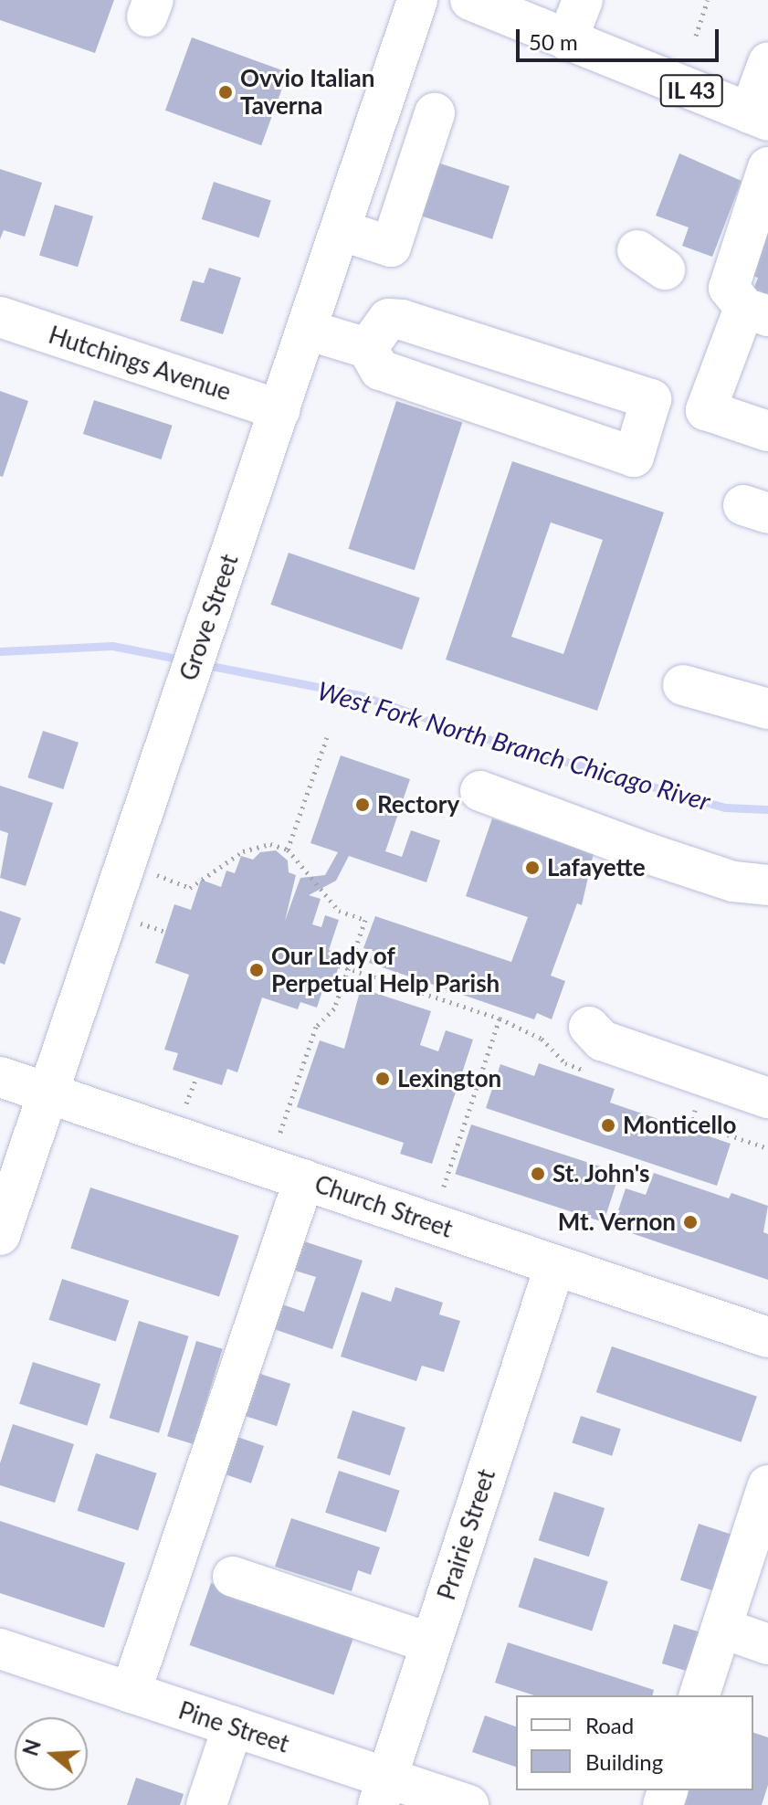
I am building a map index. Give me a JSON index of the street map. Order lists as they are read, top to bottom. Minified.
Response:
{"streets":{"street":["IL 43","Hutchings Avenue","Grove Street","Church Street","Prairie Street","Pine Street"]},"crossings":[["Hutchings Avenue","Grove Street"],["Grove Street","Church Street"],["Church Street","Prairie Street"],["Prairie Street","Pine Street"]],"water":["West Fork North Branch Chicago River"],"places":["Ovvio Italian Taverna","Rectory","Lafayette","Our Lady of Perpetual Help Parish","Lexington","Monticello","St. John's","Mt. Vernon"],"legend":["Road","Building"],"scale_bar":"50 m","north":"left"}
